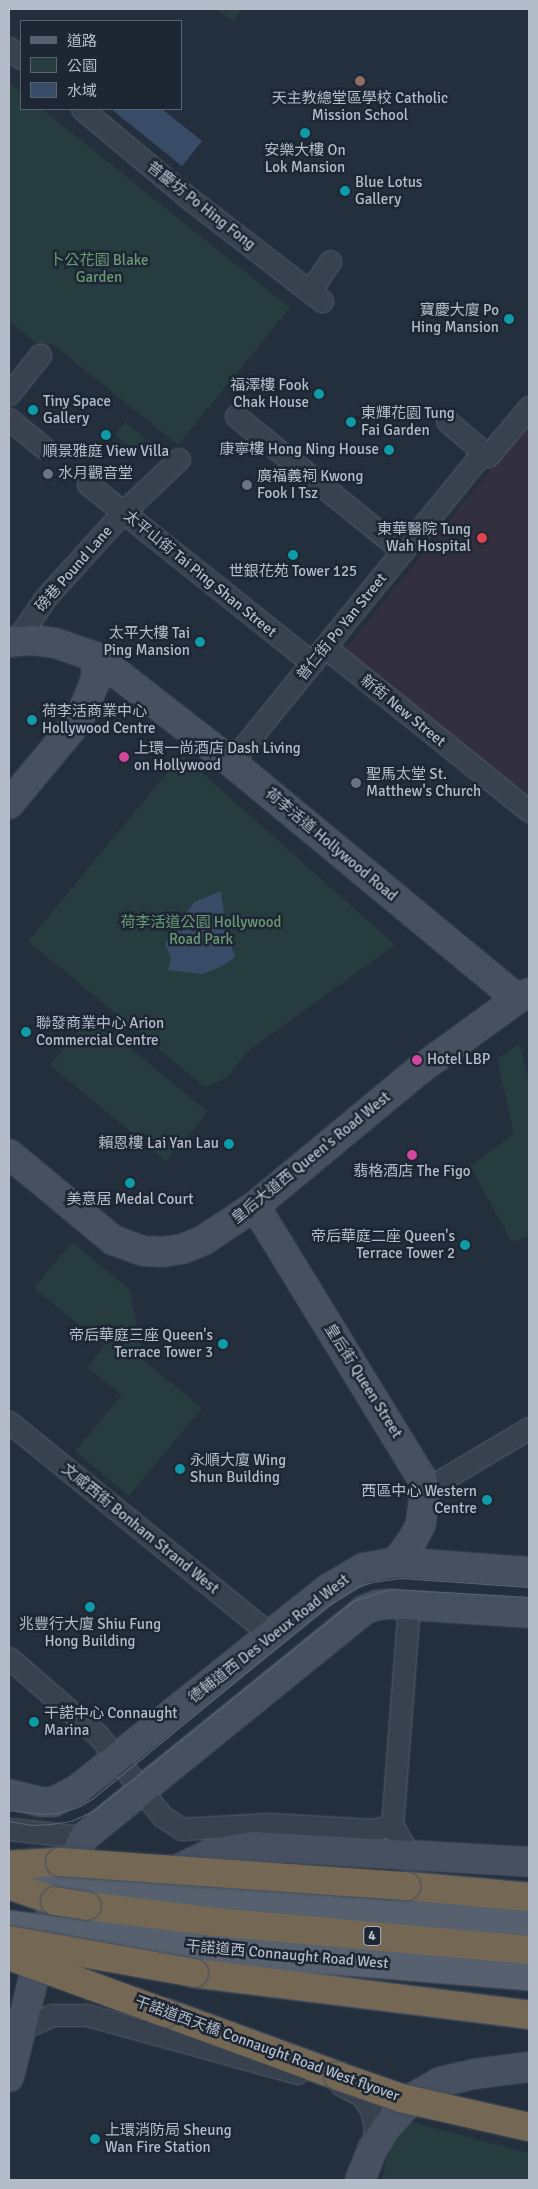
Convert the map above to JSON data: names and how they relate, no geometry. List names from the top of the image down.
{
  "streets": {
    "highway": ["4", "干諾道西天橋 Connaught Road West flyover"],
    "main road": ["干諾道西 Connaught Road West"],
    "street": [
      "普慶坊 Po Hing Fong",
      "磅巷 Pound Lane",
      "太平山街 Tai Ping Shan Street",
      "普仁街 Po Yan Street",
      "新街 New Street",
      "荷李活道 Hollywood Road",
      "皇后大道西 Queen's Road West",
      "皇后街 Queen Street",
      "文咸西街 Bonham Strand West",
      "德輔道西 Des Voeux Road West"
    ]
  },
  "crossings": [
    ["磅巷 Pound Lane", "太平山街 Tai Ping Shan Street"],
    ["磅巷 Pound Lane", "荷李活道 Hollywood Road"],
    ["太平山街 Tai Ping Shan Street", "普仁街 Po Yan Street"],
    ["太平山街 Tai Ping Shan Street", "新街 New Street"],
    ["普仁街 Po Yan Street", "新街 New Street"],
    ["普仁街 Po Yan Street", "荷李活道 Hollywood Road"],
    ["荷李活道 Hollywood Road", "皇后大道西 Queen's Road West"],
    ["皇后大道西 Queen's Road West", "皇后街 Queen Street"],
    ["皇后街 Queen Street", "德輔道西 Des Voeux Road West"],
    ["文咸西街 Bonham Strand West", "德輔道西 Des Voeux Road West"]
  ],
  "parks": ["卜公花園 Blake Garden", "荷李活道公園 Hollywood Road Park"],
  "places": [
    "天主教總堂區學校 Catholic Mission School",
    "安樂大樓 On Lok Mansion",
    "Blue Lotus Gallery",
    "寶慶大廈 Po Hing Mansion",
    "福澤樓 Fook Chak House",
    "Tiny Space Gallery",
    "東輝花園 Tung Fai Garden",
    "順景雅庭 View Villa",
    "康寧樓 Hong Ning House",
    "水月觀音堂",
    "廣福義祠 Kwong Fook I Tsz",
    "東華醫院 Tung Wah Hospital",
    "世銀花苑 Tower 125",
    "太平大樓 Tai Ping Mansion",
    "荷李活商業中心 Hollywood Centre",
    "上環一尚酒店 Dash Living on Hollywood",
    "聖馬太堂 St. Matthew's Church",
    "聯發商業中心 Arion Commercial Centre",
    "Hotel LBP",
    "賴恩樓 Lai Yan Lau",
    "翡格酒店 The Figo",
    "美意居 Medal Court",
    "帝后華庭二座 Queen's Terrace Tower 2",
    "帝后華庭三座 Queen's Terrace Tower 3",
    "永順大廈 Wing Shun Building",
    "西區中心 Western Centre",
    "兆豐行大廈 Shiu Fung Hong Building",
    "干諾中心 Connaught Marina",
    "上環消防局 Sheung Wan Fire Station"
  ],
  "legend": ["道路", "公園", "水域"]
}
